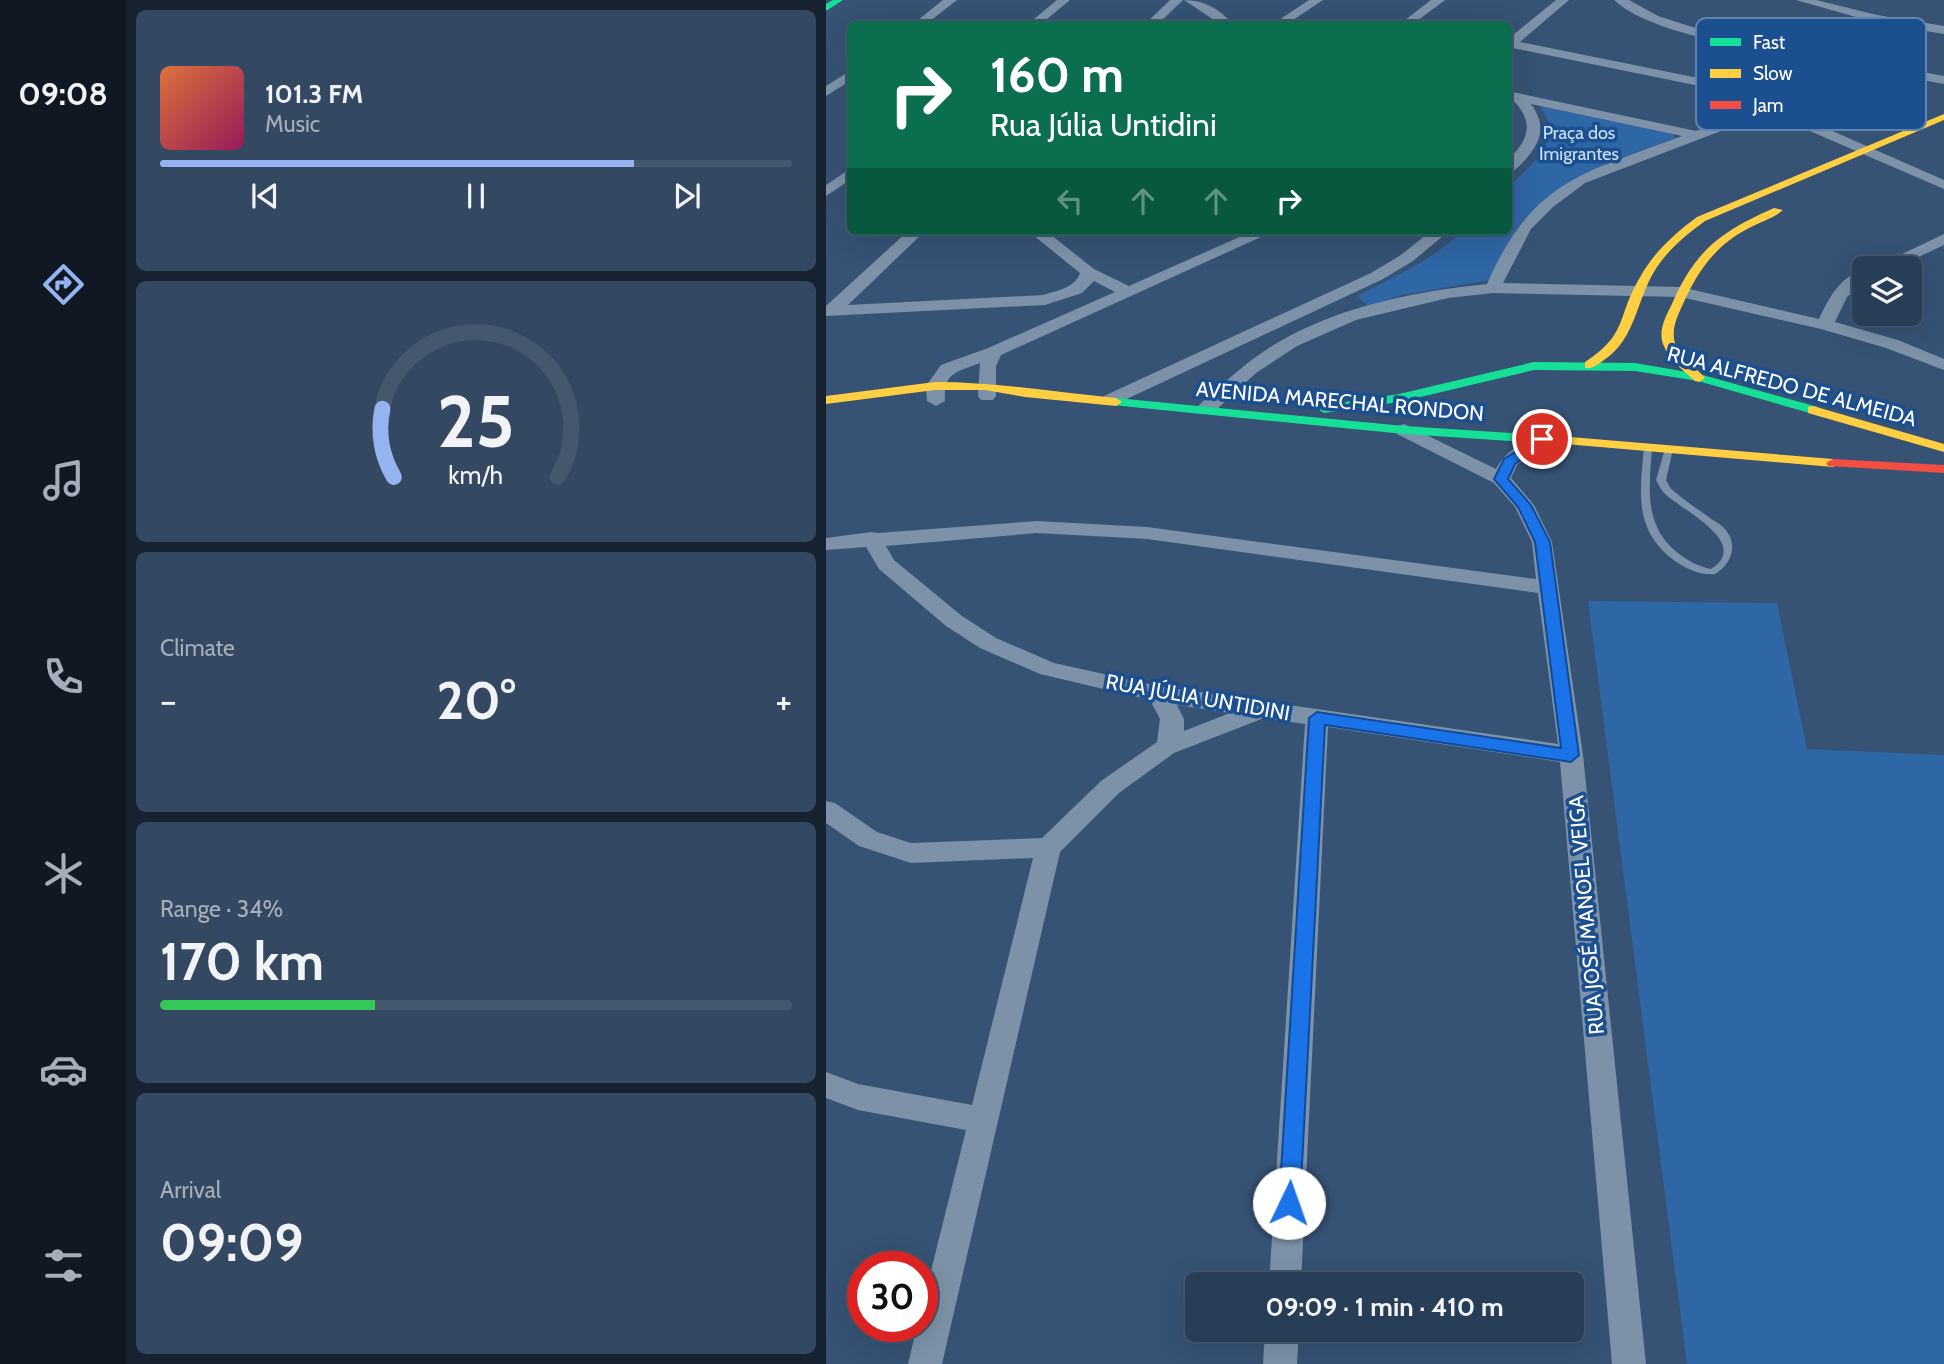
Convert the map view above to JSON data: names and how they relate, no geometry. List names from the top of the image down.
{
  "streets": {
    "street": [
      "RUA ALFREDO DE ALMEIDA",
      "AVENIDA MARECHAL RONDON",
      "RUA JÚLIA UNTIDINI",
      "RUA JOSÉ MANOEL VEIGA"
    ]
  },
  "crossings": [
    ["RUA ALFREDO DE ALMEIDA", "AVENIDA MARECHAL RONDON"],
    ["AVENIDA MARECHAL RONDON", "RUA JOSÉ MANOEL VEIGA"],
    ["RUA JÚLIA UNTIDINI", "RUA JOSÉ MANOEL VEIGA"]
  ],
  "parks": ["Praça dos Imigrantes"],
  "legend": ["Fast", "Slow", "Jam"],
  "page": {
    "tabs": "09:08",
    "turn": ["160 m", "Rua Júlia Untidini"],
    "song": ["101.3 FM", "Music"],
    "tile": [
      "Climate",
      ["Range · 34%", "170 km"],
      ["Arrival", "09:09"]
    ],
    "heat": ["−", "20°", "+"],
    "limit": "30",
    "trip": "09:09 · 1 min · 410 m",
    "gauge": ["25", "km/h"]
  }
}
